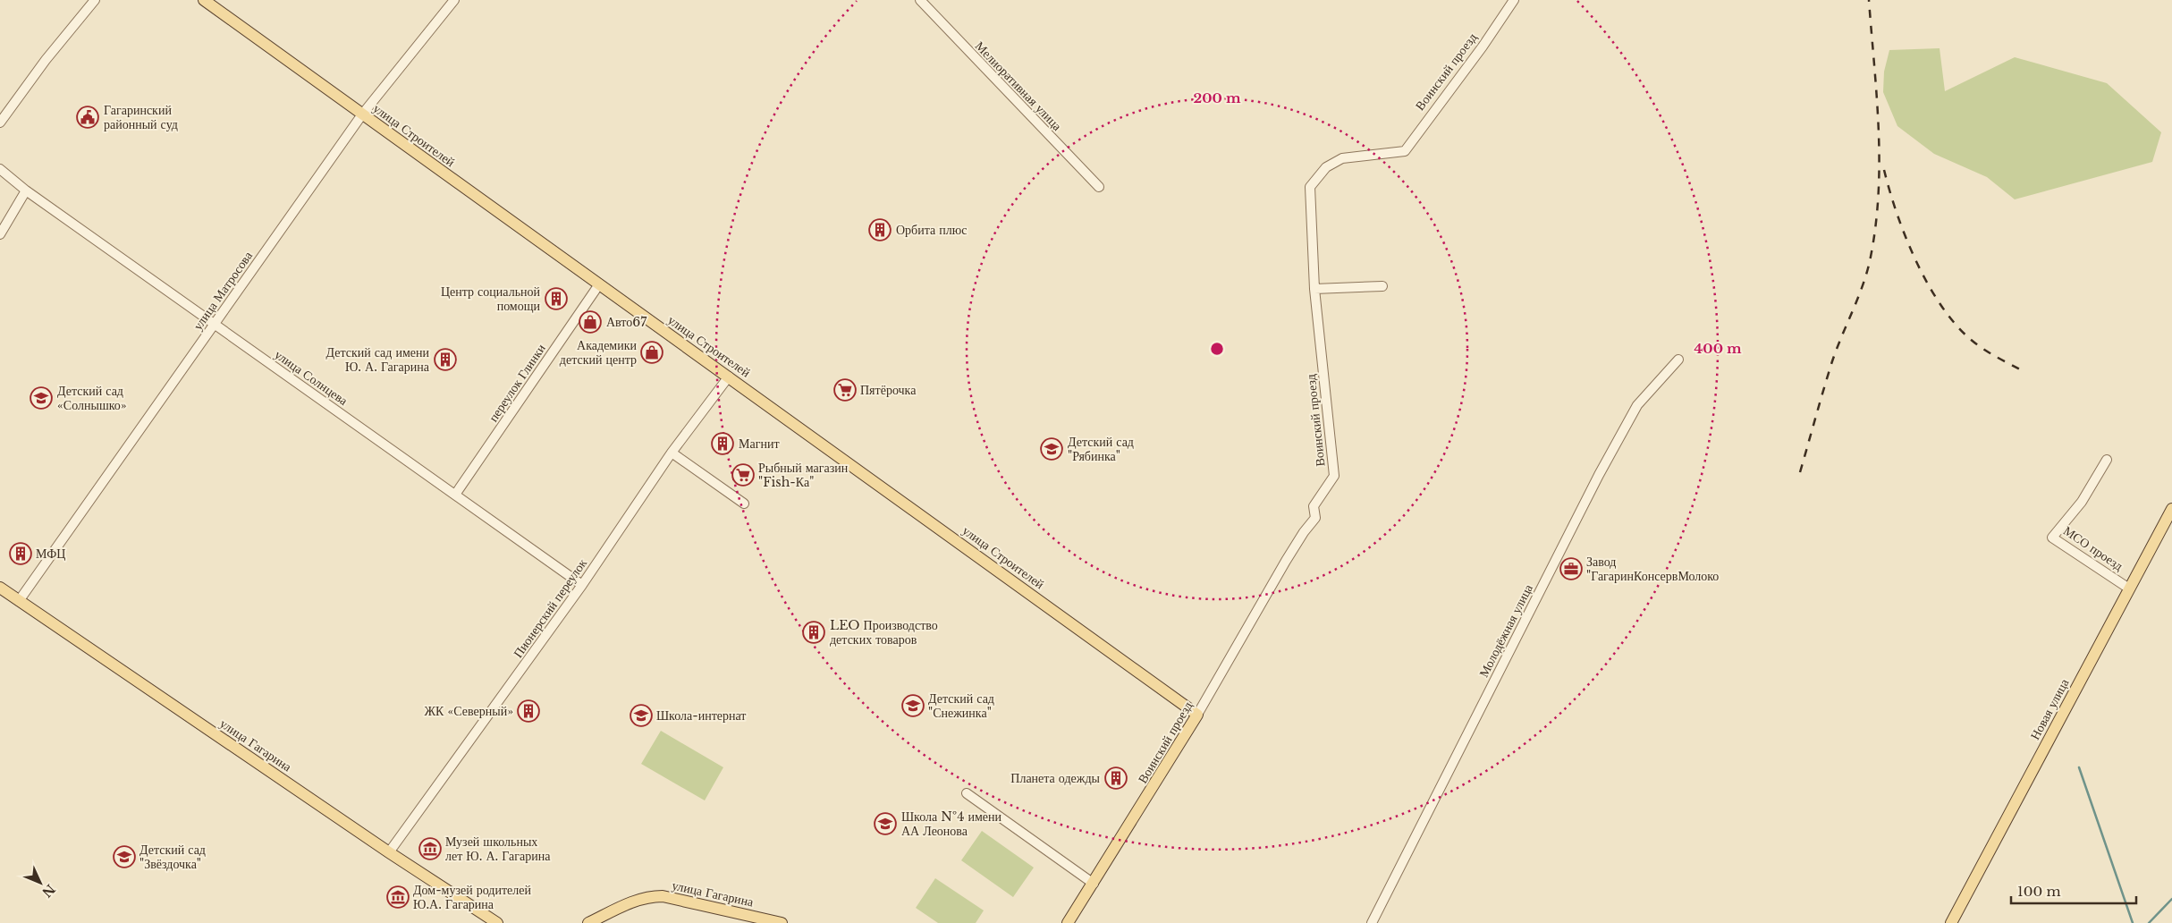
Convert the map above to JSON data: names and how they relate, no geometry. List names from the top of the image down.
{
  "streets": {
    "main road": [
      "Воинский проезд",
      "улица Строителей",
      "Новая улица",
      "улица Гагарина"
    ],
    "street": [
      "Мелиоративная улица",
      "улица Матросова",
      "улица Солнцева",
      "переулок Глинки",
      "МСО проезд",
      "Пионерский переулок",
      "Молодёжная улица"
    ]
  },
  "crossings": [
    ["Воинский проезд", "улица Строителей"],
    ["улица Строителей", "улица Матросова"],
    ["улица Строителей", "переулок Глинки"],
    ["улица Строителей", "Пионерский переулок"],
    ["улица Матросова", "улица Солнцева"],
    ["улица Матросова", "улица Гагарина"],
    ["улица Солнцева", "переулок Глинки"],
    ["улица Солнцева", "Пионерский переулок"],
    ["МСО проезд", "Новая улица"],
    ["Пионерский переулок", "улица Гагарина"]
  ],
  "places": {
    "public building": ["Гагаринский районный суд"],
    "building": [
      "Орбита плюс",
      "Центр социальной помощи",
      "Детский сад имени Ю. А. Гагарина",
      "Магнит",
      "МФЦ",
      "LEO Производство детских товаров",
      "ЖК «Северный»",
      "Планета одежды"
    ],
    "shop": ["Авто67", "Академики детский центр"],
    "supermarket": ["Пятёрочка", "Рыбный магазин \"Fish-Ка\""],
    "school or university": [
      "Детский сад «Солнышко»",
      "Детский сад \"Рябинка\"",
      "Детский сад \"Снежинка\"",
      "Школа-интернат",
      "Школа №4 имени АА Леонова",
      "Детский сад \"Звёздочка\""
    ],
    "office": ["Завод \"ГагаринКонсервМолоко"],
    "museum": ["Музей школьных лет Ю. А. Гагарина", "Дом-музей родителей Ю.А. Гагарина"]
  },
  "scale_bar": "100 m",
  "north": "bottom right",
  "rings": ["200 m", "400 m"]
}
